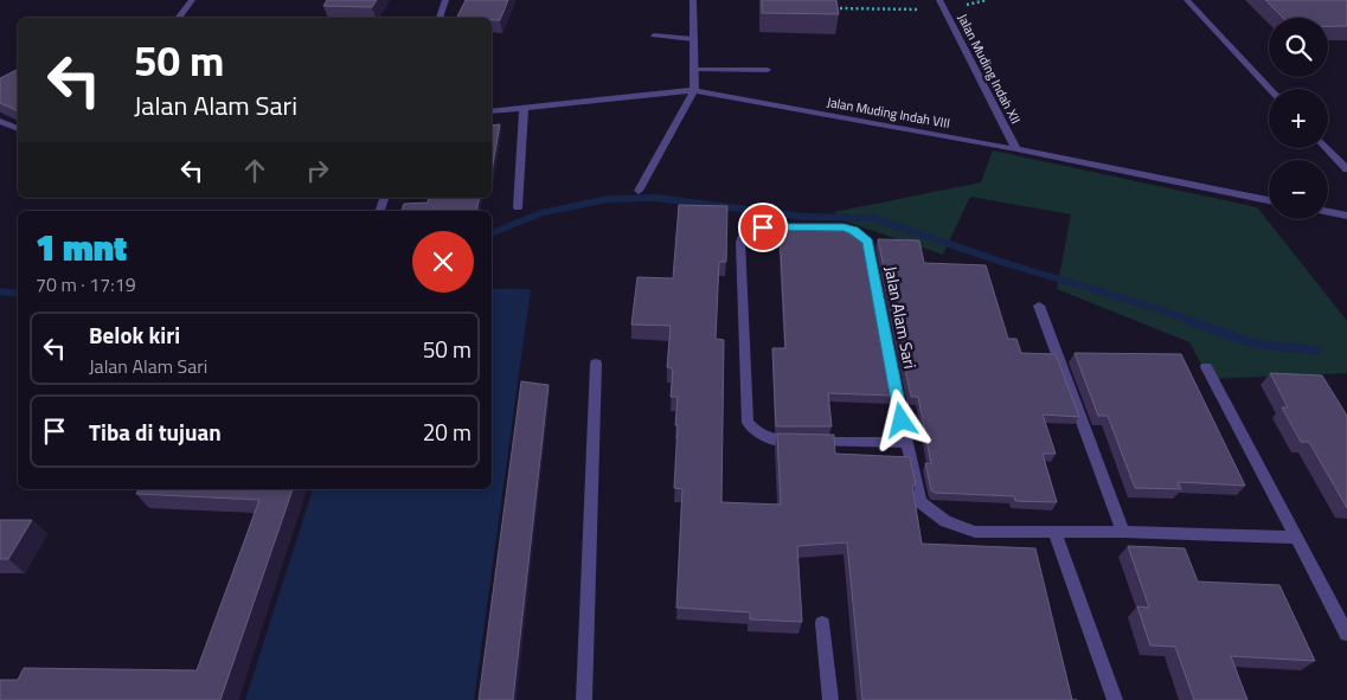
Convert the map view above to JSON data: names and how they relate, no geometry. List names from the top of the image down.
{
  "streets": {
    "street": ["Jalan Muding Indah XII", "Jalan Muding Indah VIII", "Jalan Alam Sari"]
  },
  "crossings": [
    ["Jalan Muding Indah XII", "Jalan Muding Indah VIII"]
  ],
  "page": {
    "map_buttons": ["+", "−"],
    "turn": ["50 m", "Jalan Alam Sari"],
    "heading": ["1 mnt", "70 m · 17:19"],
    "list": [
      {
        "name": "Belok kiri",
        "note": "Jalan Alam Sari",
        "value": "50 m"
      },
      {
        "name": "Tiba di tujuan",
        "value": "20 m"
      }
    ]
  }
}
